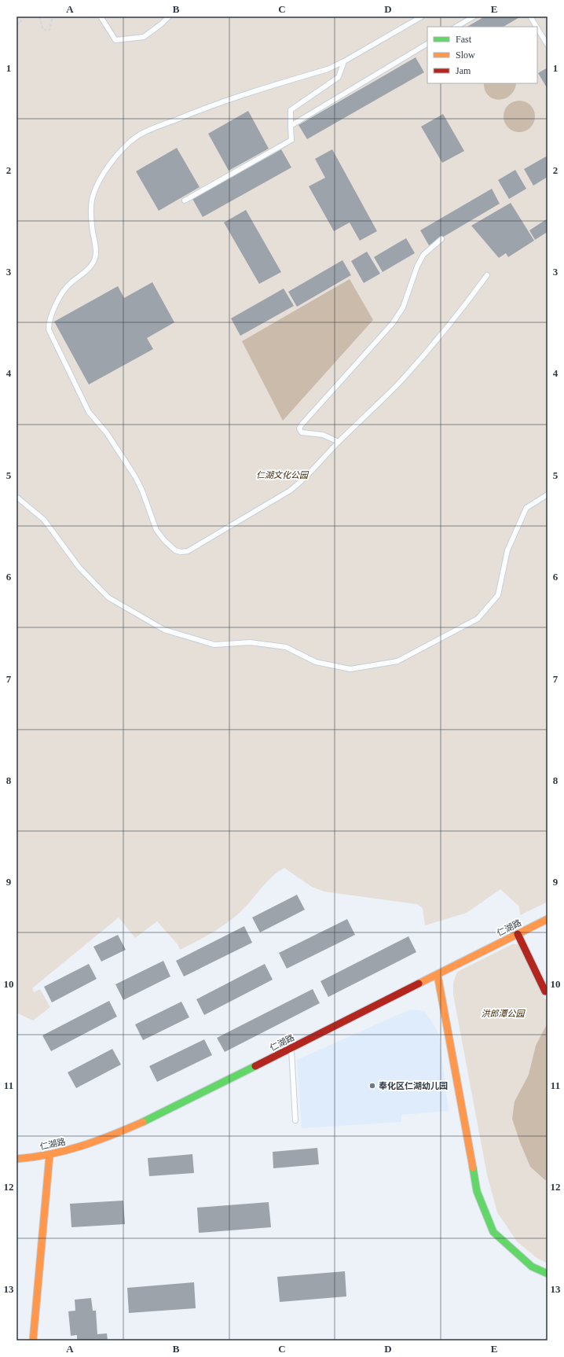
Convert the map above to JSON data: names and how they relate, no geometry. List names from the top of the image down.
{
  "streets": {
    "street": ["仁湖路"]
  },
  "parks": ["仁湖文化公园", "洪郎潭公园"],
  "places": ["奉化区仁湖幼儿园"],
  "legend": ["Fast", "Slow", "Jam"],
  "grid": {
    "columns": [
      "A",
      "B",
      "C",
      "D",
      "E"
    ],
    "rows": [
      "1",
      "2",
      "3",
      "4",
      "5",
      "6",
      "7",
      "8",
      "9",
      "10",
      "11",
      "12",
      "13"
    ]
  }
}
